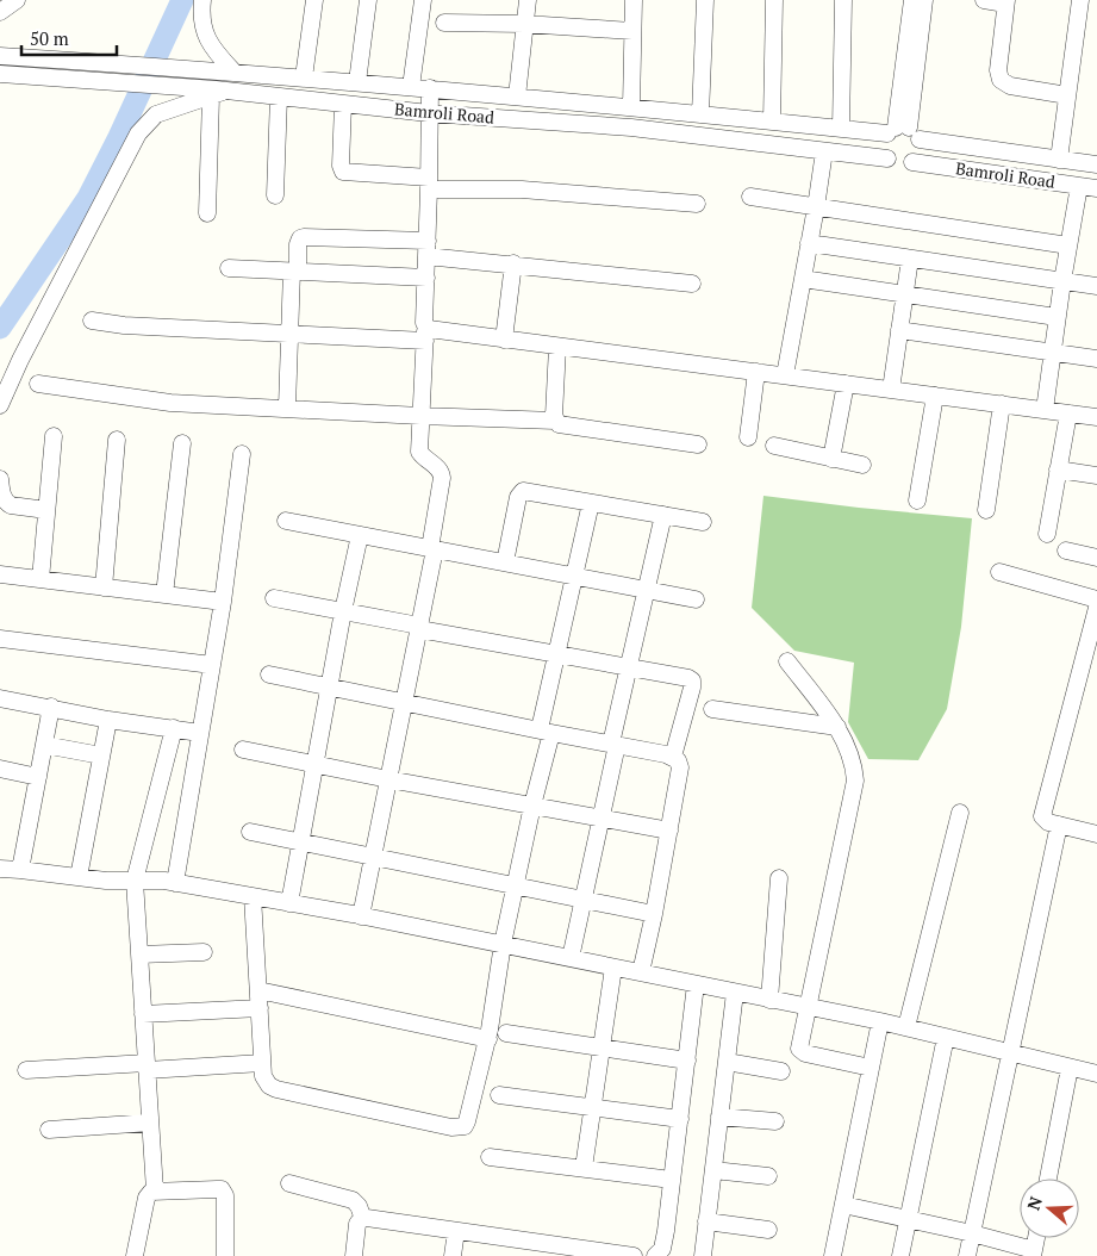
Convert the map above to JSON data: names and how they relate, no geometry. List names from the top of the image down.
{
  "streets": {
    "street": ["Bamroli Road"]
  },
  "scale_bar": "50 m",
  "north": "left"
}
